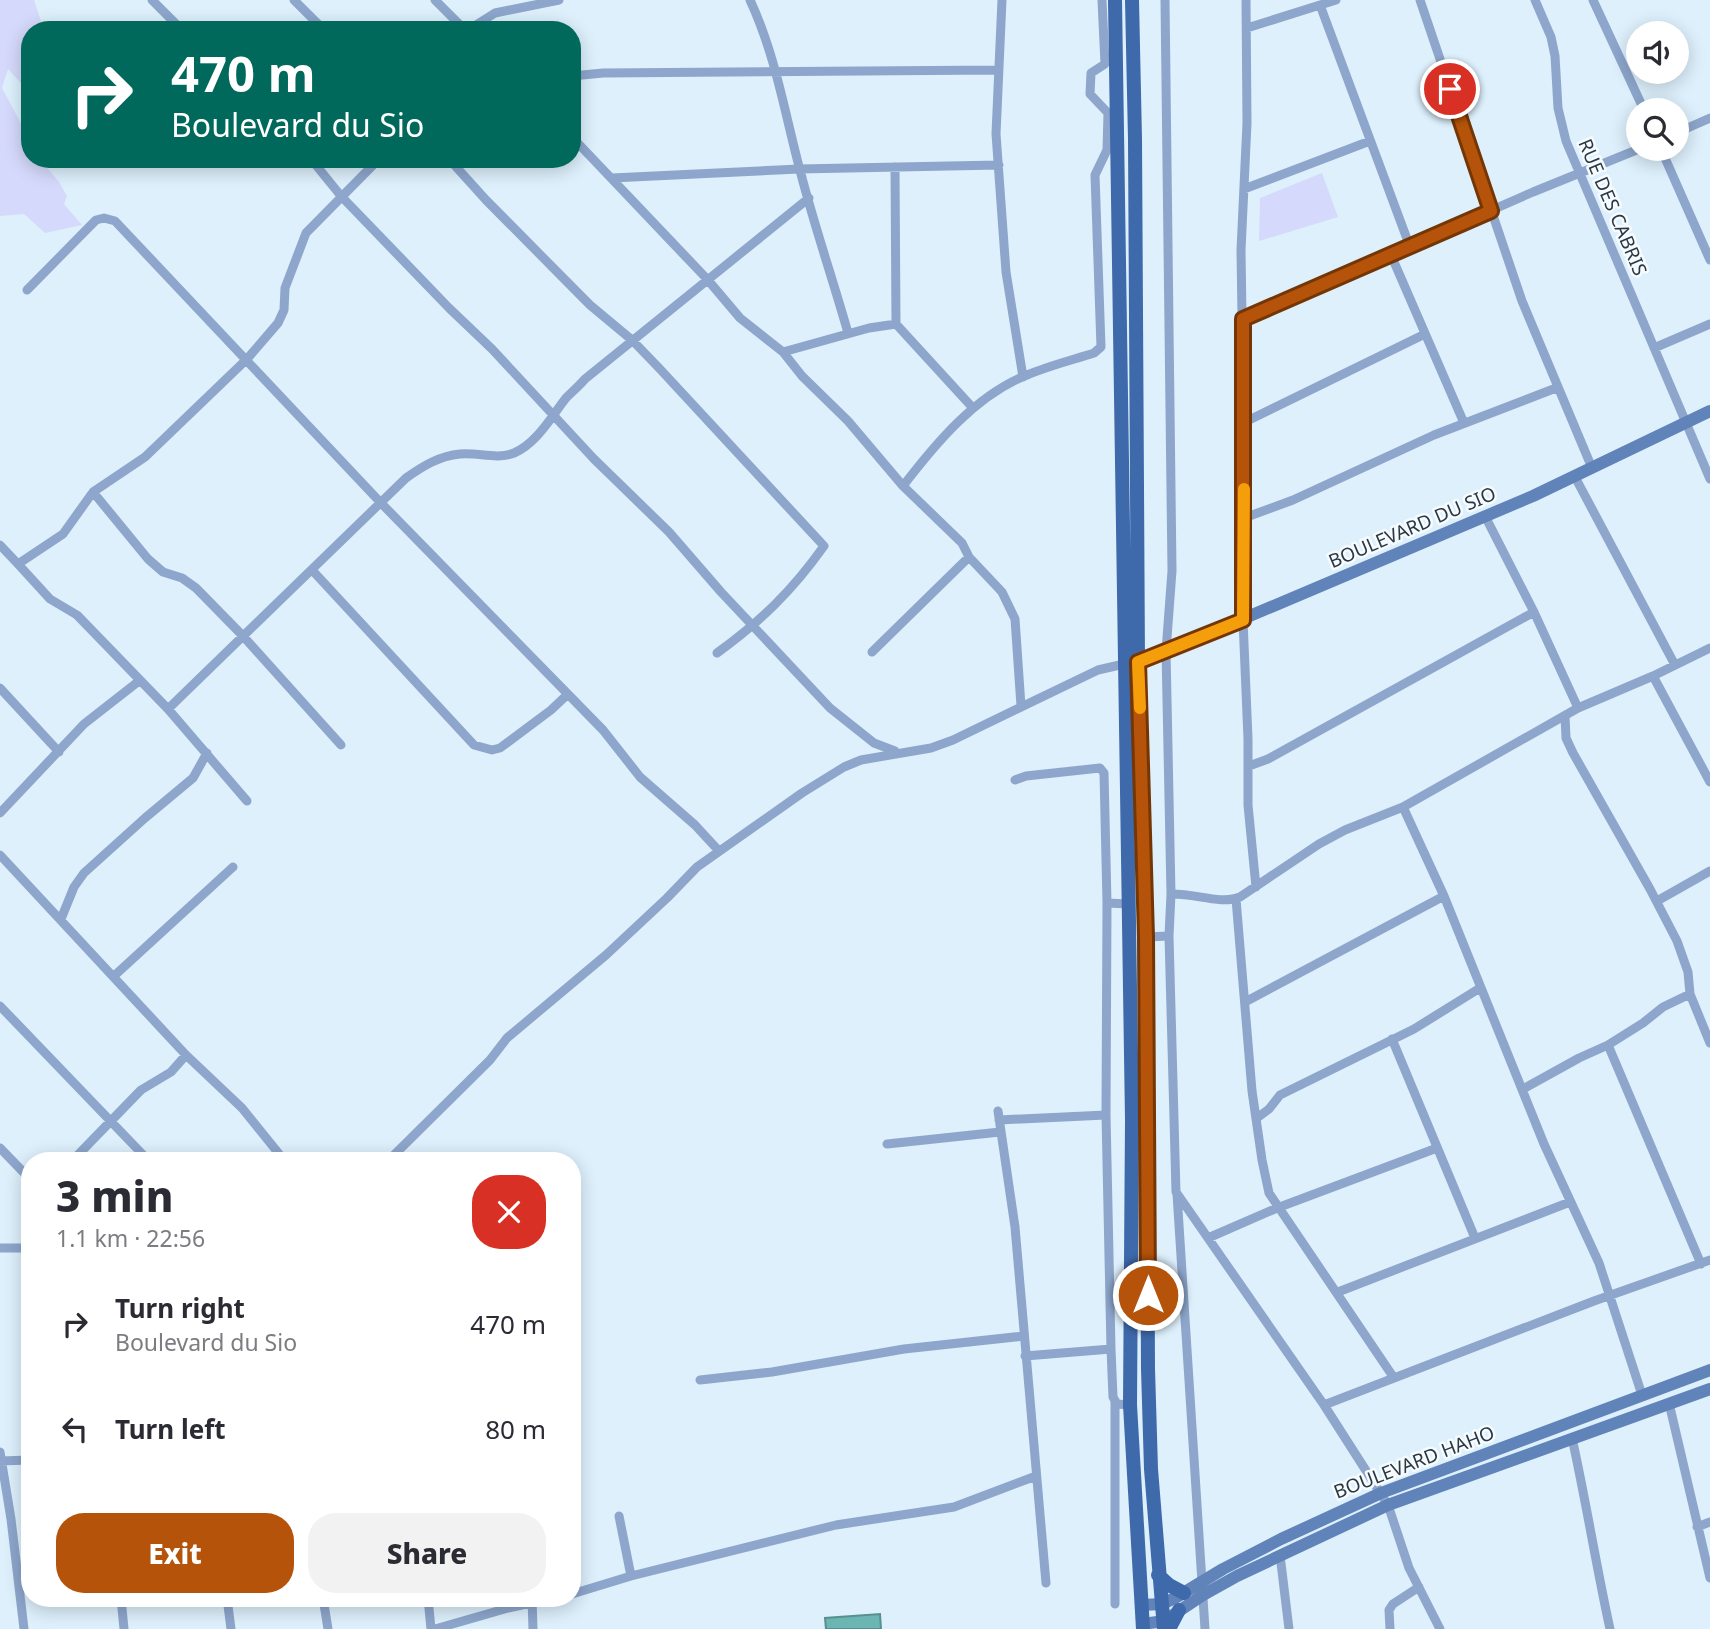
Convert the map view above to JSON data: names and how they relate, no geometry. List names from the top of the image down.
{
  "streets": {
    "main road": ["BOULEVARD DU SIO", "BOULEVARD HAHO"],
    "street": ["RUE DES CABRIS"]
  },
  "crossings": [
    ["RUE DES CABRIS", "BOULEVARD DU SIO"]
  ],
  "page": {
    "turn": ["470 m", "Boulevard du Sio"],
    "heading": ["3 min", "1.1 km · 22:56"],
    "list": [
      {
        "name": "Turn right",
        "note": "Boulevard du Sio",
        "value": "470 m"
      },
      {
        "name": "Turn left",
        "value": "80 m"
      }
    ],
    "buttons": ["Exit", "Share"]
  }
}
